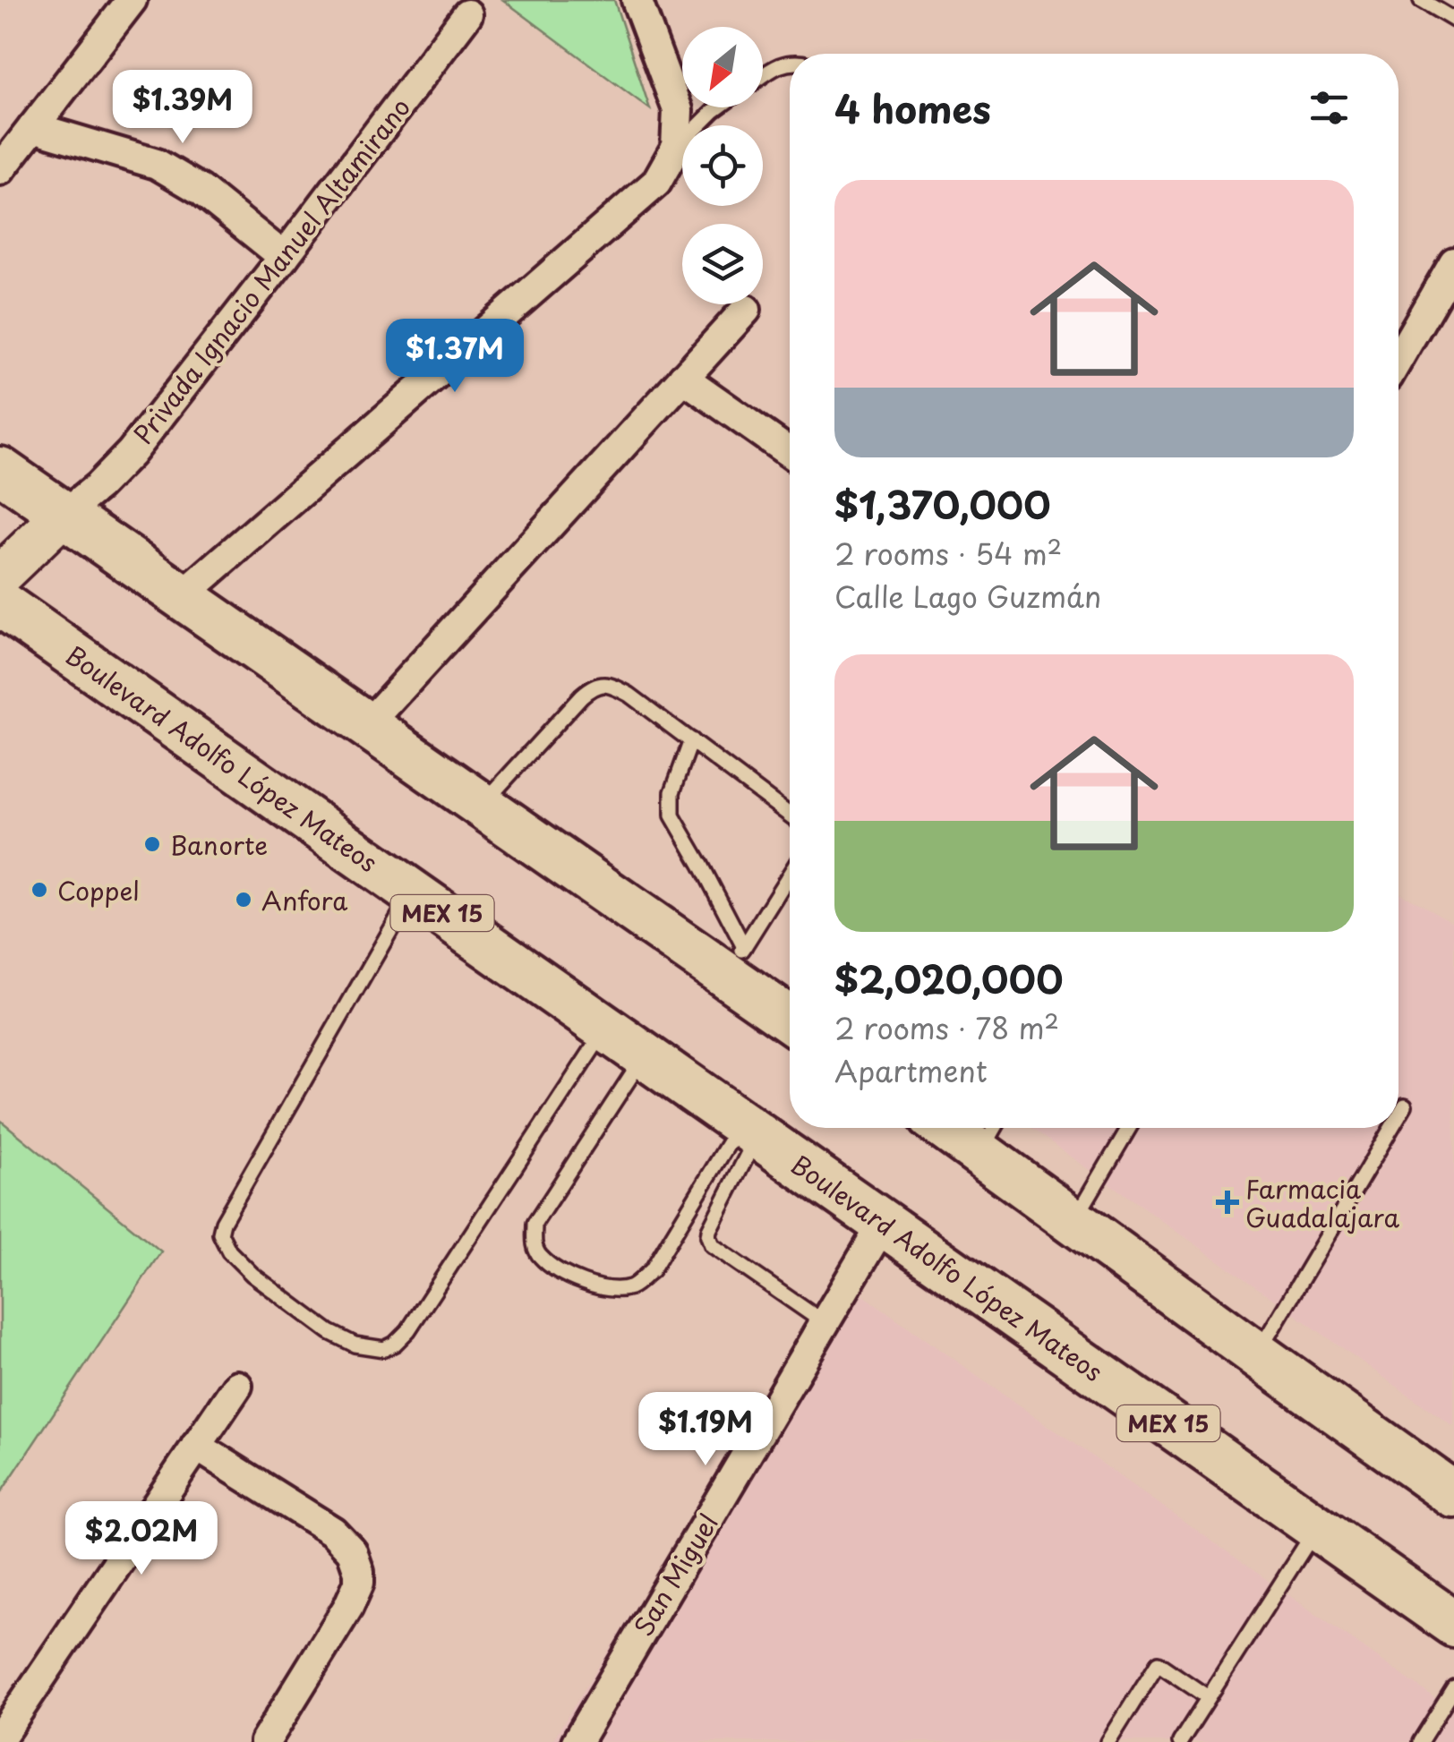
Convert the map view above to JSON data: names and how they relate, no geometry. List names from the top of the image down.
{
  "streets": {
    "main road": ["Boulevard Adolfo López Mateos", "MEX 15"],
    "street": ["Privada Ignacio Manuel Altamirano", "San Miguel"]
  },
  "crossings": [
    ["Boulevard Adolfo López Mateos", "San Miguel"]
  ],
  "places": {
    "other": ["Banorte", "Coppel", "Anfora"],
    "health": ["Farmacia Guadalajara"]
  },
  "north": "bottom left",
  "page": {
    "heading": "4 homes",
    "price": [
      "$1.39M",
      "$1.37M",
      "$1.19M",
      "$2.02M"
    ],
    "list": [
      {
        "name": "$1,370,000",
        "note": "2 rooms · 54 m² · Calle Lago Guzmán"
      },
      {
        "name": "$2,020,000",
        "note": "2 rooms · 78 m² · Apartment"
      }
    ]
  }
}
